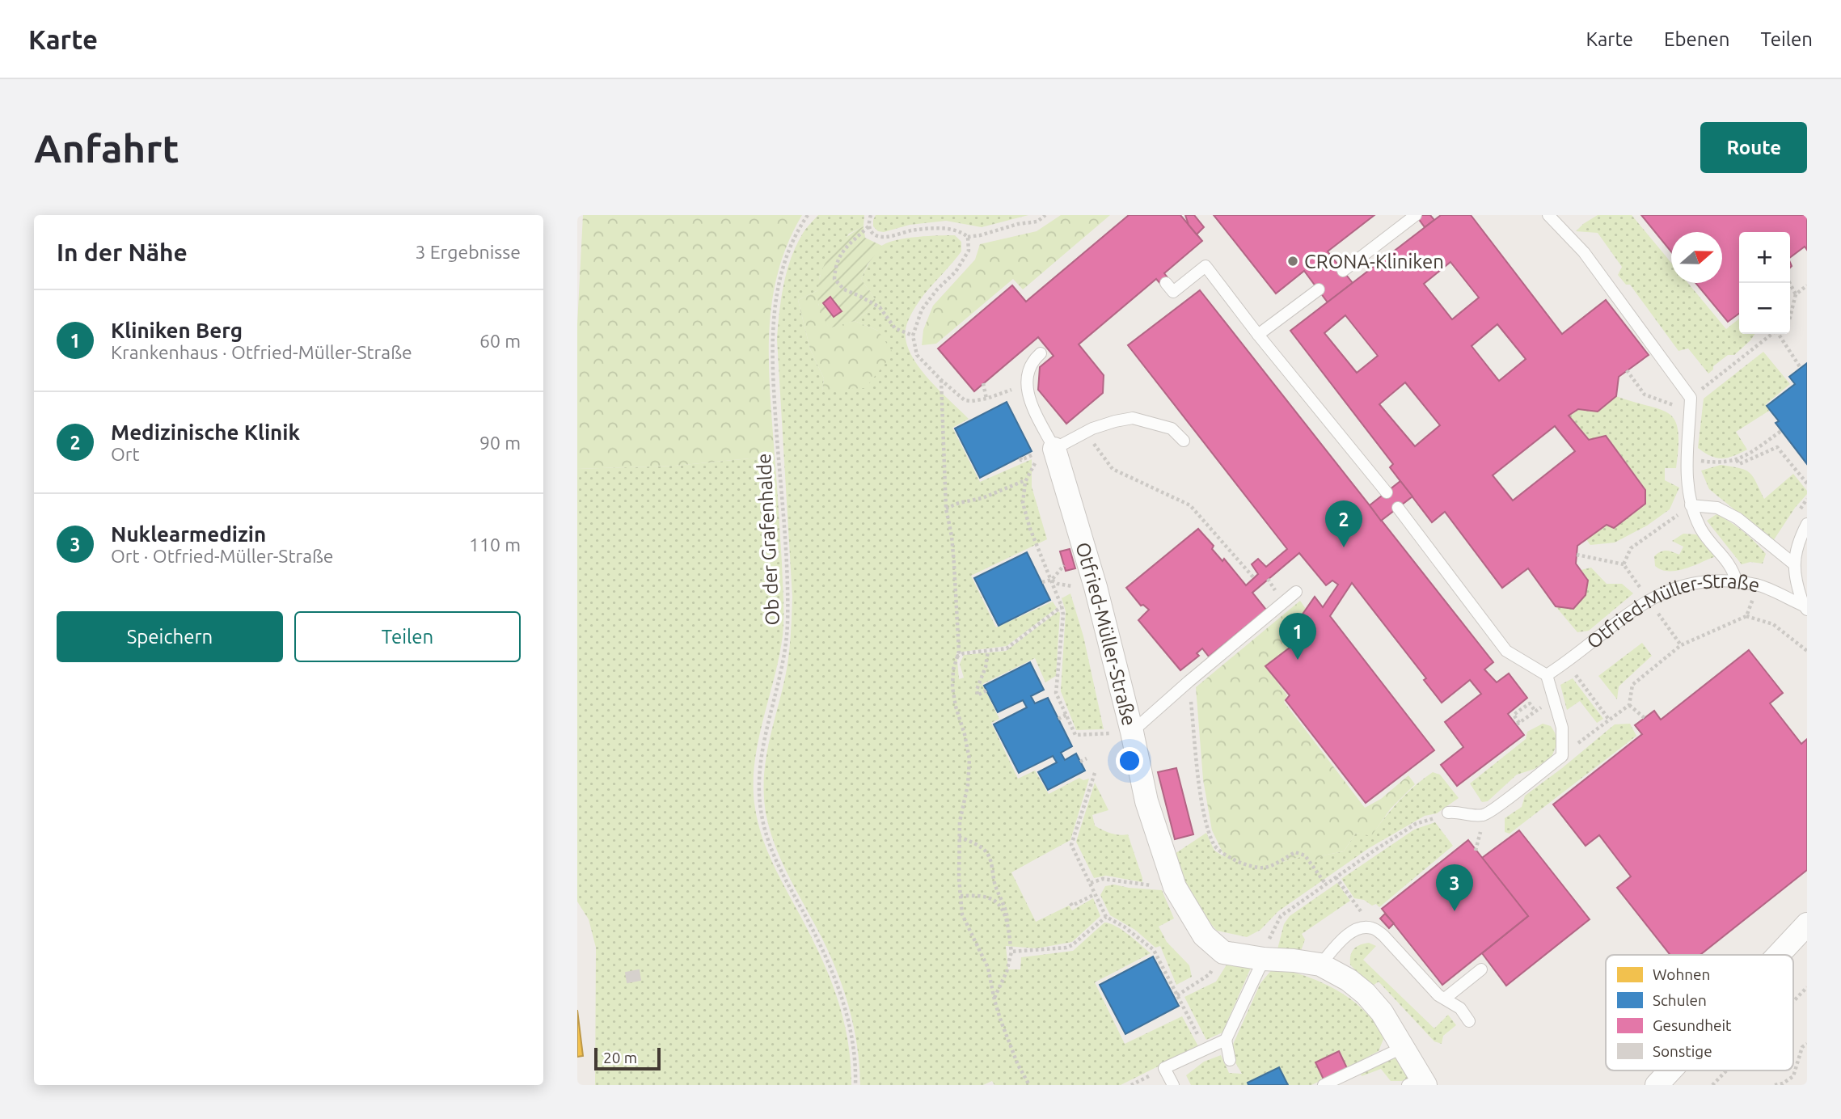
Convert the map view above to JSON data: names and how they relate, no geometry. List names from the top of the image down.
{
  "streets": {
    "street": ["Otfried-Müller-Straße"],
    "path": ["Ob der Grafenhalde"]
  },
  "places": ["CRONA-Kliniken"],
  "legend": [
    "Wohnen",
    "Schulen",
    "Gesundheit",
    "Sonstige"
  ],
  "scale_bar": "20 m",
  "north": "right",
  "page": {
    "header": "Karte",
    "nav": ["Karte", "Ebenen", "Teilen"],
    "buttons": [
      "Route",
      ["Speichern", "Teilen"]
    ],
    "title": "Anfahrt",
    "heading": ["In der Nähe", "3 Ergebnisse"],
    "map_buttons": ["+", "−"],
    "list": [
      {
        "mark": "1",
        "name": "Kliniken Berg",
        "note": "Krankenhaus · Otfried-Müller-Straße",
        "value": "60 m"
      },
      {
        "mark": "2",
        "name": "Medizinische Klinik",
        "note": "Ort",
        "value": "90 m"
      },
      {
        "mark": "3",
        "name": "Nuklearmedizin",
        "note": "Ort · Otfried-Müller-Straße",
        "value": "110 m"
      }
    ],
    "pins": ["2", "1", "3"],
    "scale": "20 m"
  }
}
